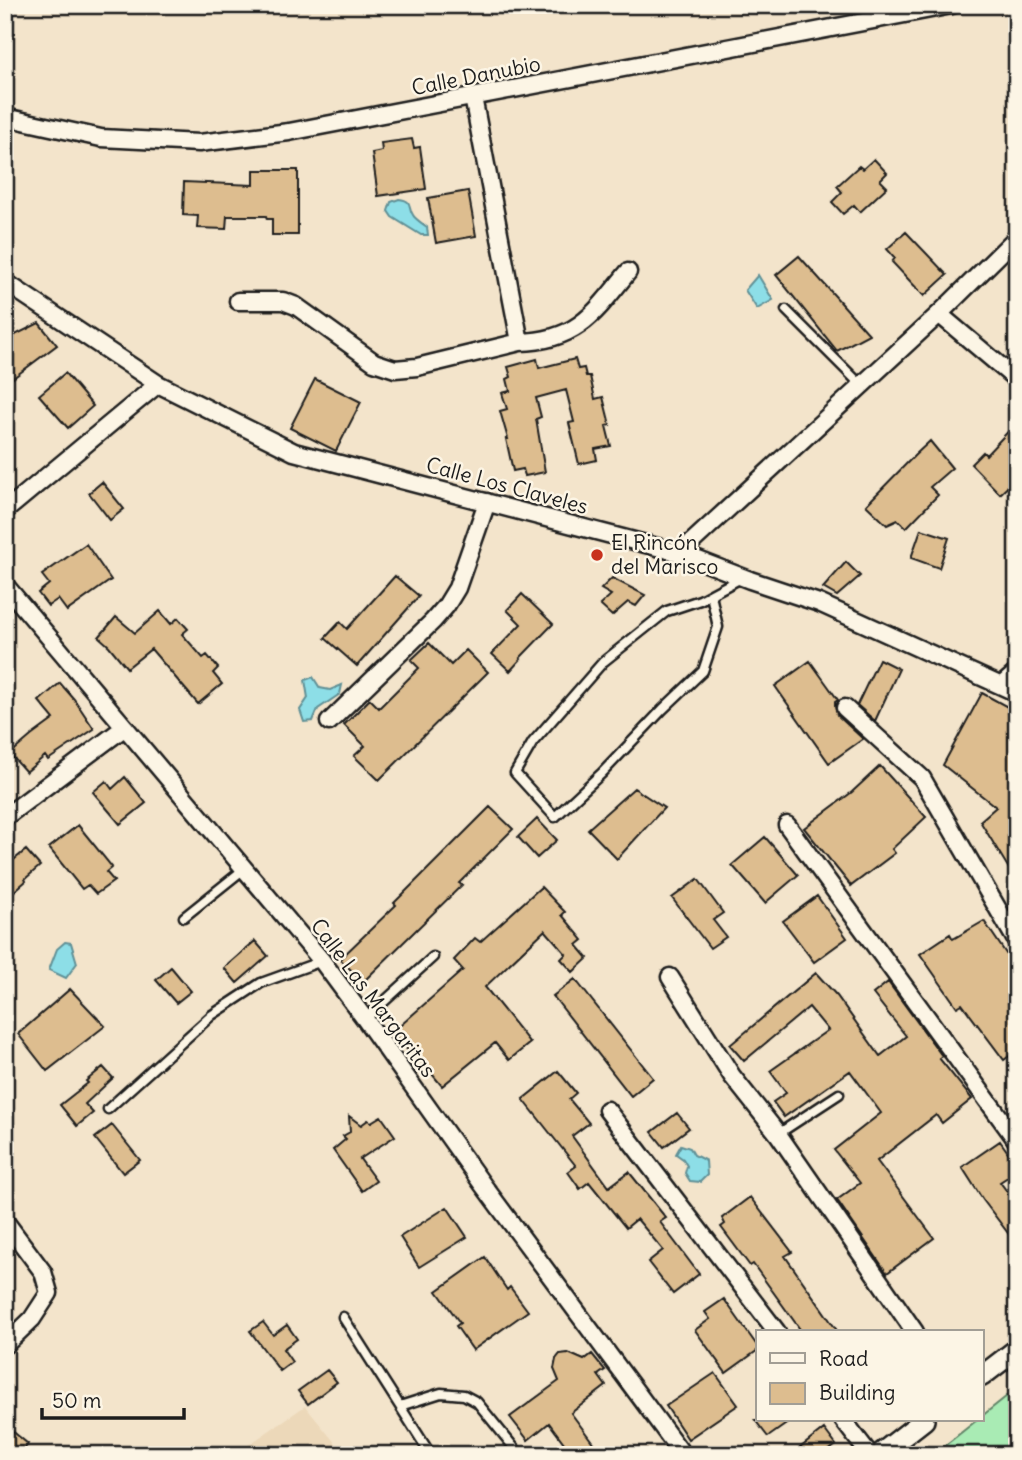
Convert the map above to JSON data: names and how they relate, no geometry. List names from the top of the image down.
{
  "streets": {
    "street": ["Calle Danubio", "Calle Los Claveles", "Calle Las Margaritas"]
  },
  "places": ["El Rincón del Marisco"],
  "legend": ["Road", "Building"],
  "scale_bar": "50 m"
}
